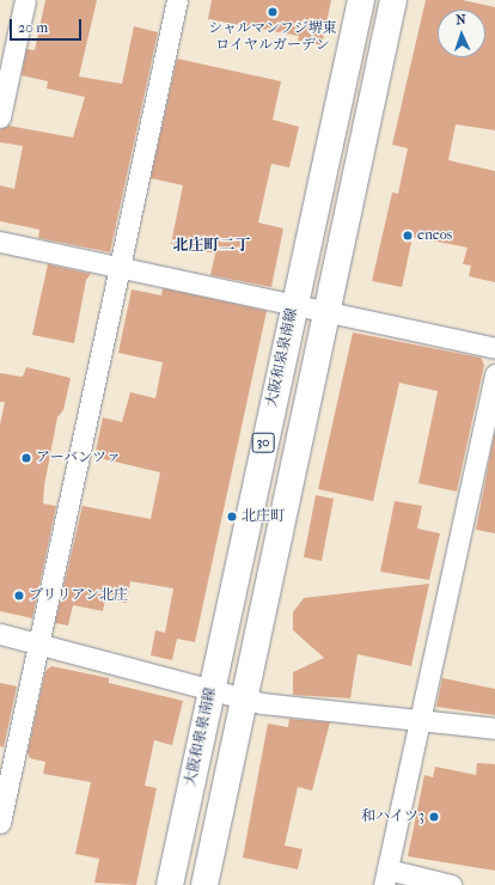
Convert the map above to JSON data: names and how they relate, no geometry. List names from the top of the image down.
{
  "streets": {
    "main road": ["大阪和泉泉南線", "30"]
  },
  "districts": ["北庄町二丁"],
  "places": [
    "シャルマンフジ堺東 ロイヤルガーデン",
    "eneos",
    "アーバンツァ",
    "北庄町",
    "ブリリアン北庄",
    "和ハイツ3"
  ],
  "scale_bar": "20 m",
  "north": "top"
}
